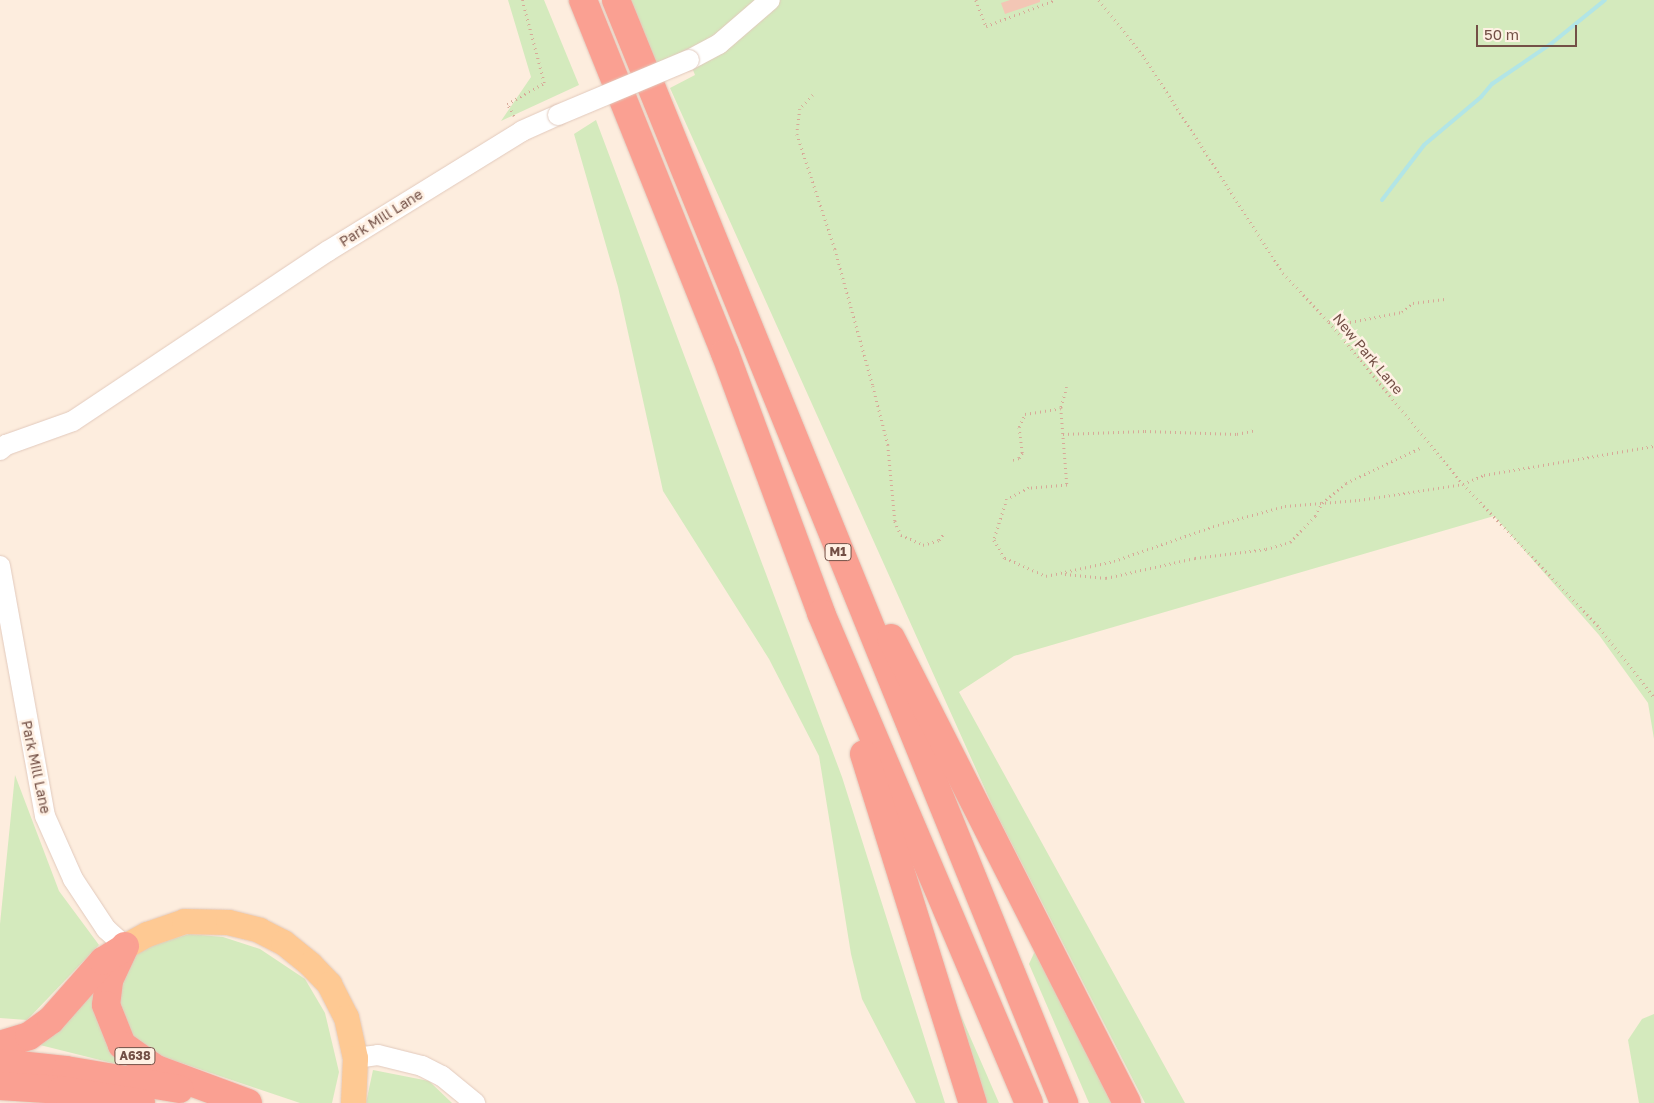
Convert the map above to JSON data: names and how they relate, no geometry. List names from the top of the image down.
{
  "streets": {
    "highway": ["M1", "A638"],
    "street": ["Park Mill Lane"],
    "path": ["New Park Lane"]
  },
  "crossings": [
    ["Park Mill Lane", "A638"]
  ],
  "scale_bar": "50 m"
}
